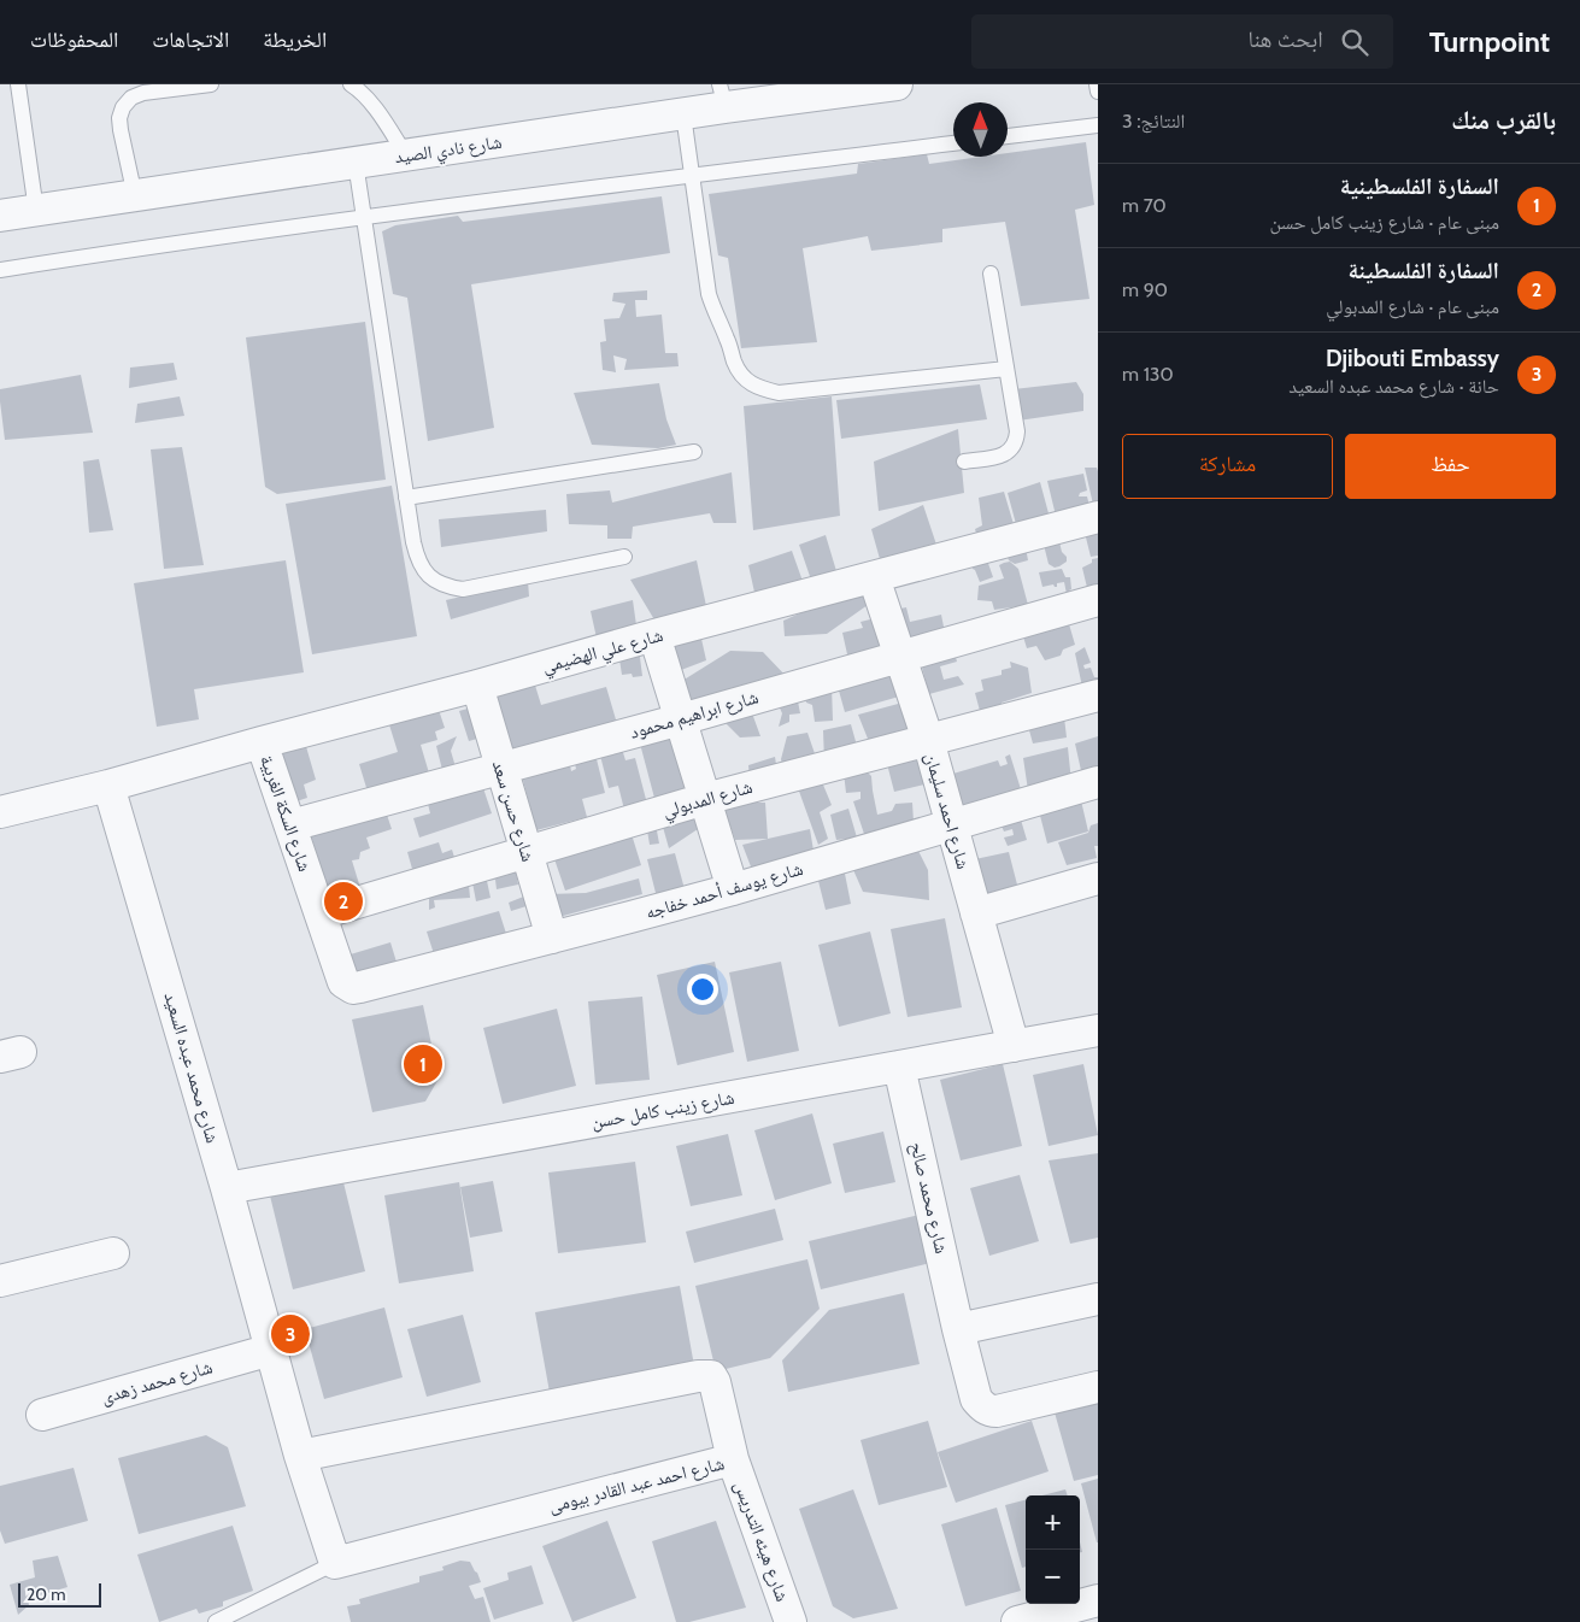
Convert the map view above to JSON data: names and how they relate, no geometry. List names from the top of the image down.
{
  "streets": {
    "street": [
      "شارع نادي الصيد",
      "شارع علي الهضيمي",
      "شارع ابراهيم محمود",
      "شارع المدبولي",
      "شارع حسن سعد",
      "شارع احمد سليمان",
      "شارع السكة الغربية",
      "شارع يوسف أحمد خفاجه",
      "شارع محمد عبده السعيد",
      "شارع زينب كامل حسن",
      "شارع محمد صالح",
      "شارع محمد زهدى",
      "شارع احمد عبد القادر بيومى",
      "شارع هيئه التدريس"
    ]
  },
  "crossings": [
    ["شارع علي الهضيمي", "شارع حسن سعد"],
    ["شارع علي الهضيمي", "شارع احمد سليمان"],
    ["شارع علي الهضيمي", "شارع السكة الغربية"],
    ["شارع علي الهضيمي", "شارع محمد عبده السعيد"],
    ["شارع ابراهيم محمود", "شارع حسن سعد"],
    ["شارع ابراهيم محمود", "شارع احمد سليمان"],
    ["شارع ابراهيم محمود", "شارع السكة الغربية"],
    ["شارع المدبولي", "شارع حسن سعد"],
    ["شارع المدبولي", "شارع احمد سليمان"],
    ["شارع المدبولي", "شارع السكة الغربية"],
    ["شارع حسن سعد", "شارع يوسف أحمد خفاجه"],
    ["شارع احمد سليمان", "شارع يوسف أحمد خفاجه"],
    ["شارع احمد سليمان", "شارع زينب كامل حسن"],
    ["شارع السكة الغربية", "شارع يوسف أحمد خفاجه"],
    ["شارع محمد عبده السعيد", "شارع زينب كامل حسن"],
    ["شارع محمد عبده السعيد", "شارع محمد زهدى"],
    ["شارع زينب كامل حسن", "شارع محمد صالح"],
    ["شارع احمد عبد القادر بيومى", "شارع هيئه التدريس"]
  ],
  "scale_bar": "20 m",
  "north": "top",
  "page": {
    "header": "Turnpoint",
    "search": "ابحث هنا",
    "nav": ["الخريطة", "الاتجاهات", "المحفوظات"],
    "heading": ["بالقرب منك", "النتائج: 3"],
    "list": [
      {
        "mark": "1",
        "name": "السفارة الفلسطينية",
        "note": "مبنى عام · شارع زينب كامل حسن",
        "value": "70 m"
      },
      {
        "mark": "2",
        "name": "السفارة الفلسطينة",
        "note": "مبنى عام · شارع المدبولي",
        "value": "90 m"
      },
      {
        "mark": "3",
        "name": "Djibouti Embassy",
        "note": "حانة · شارع محمد عبده السعيد",
        "value": "130 m"
      }
    ],
    "buttons": ["حفظ", "مشاركة"],
    "pins": ["2", "1", "3"],
    "map_buttons": ["+", "−"],
    "scale": "20 m"
  }
}
